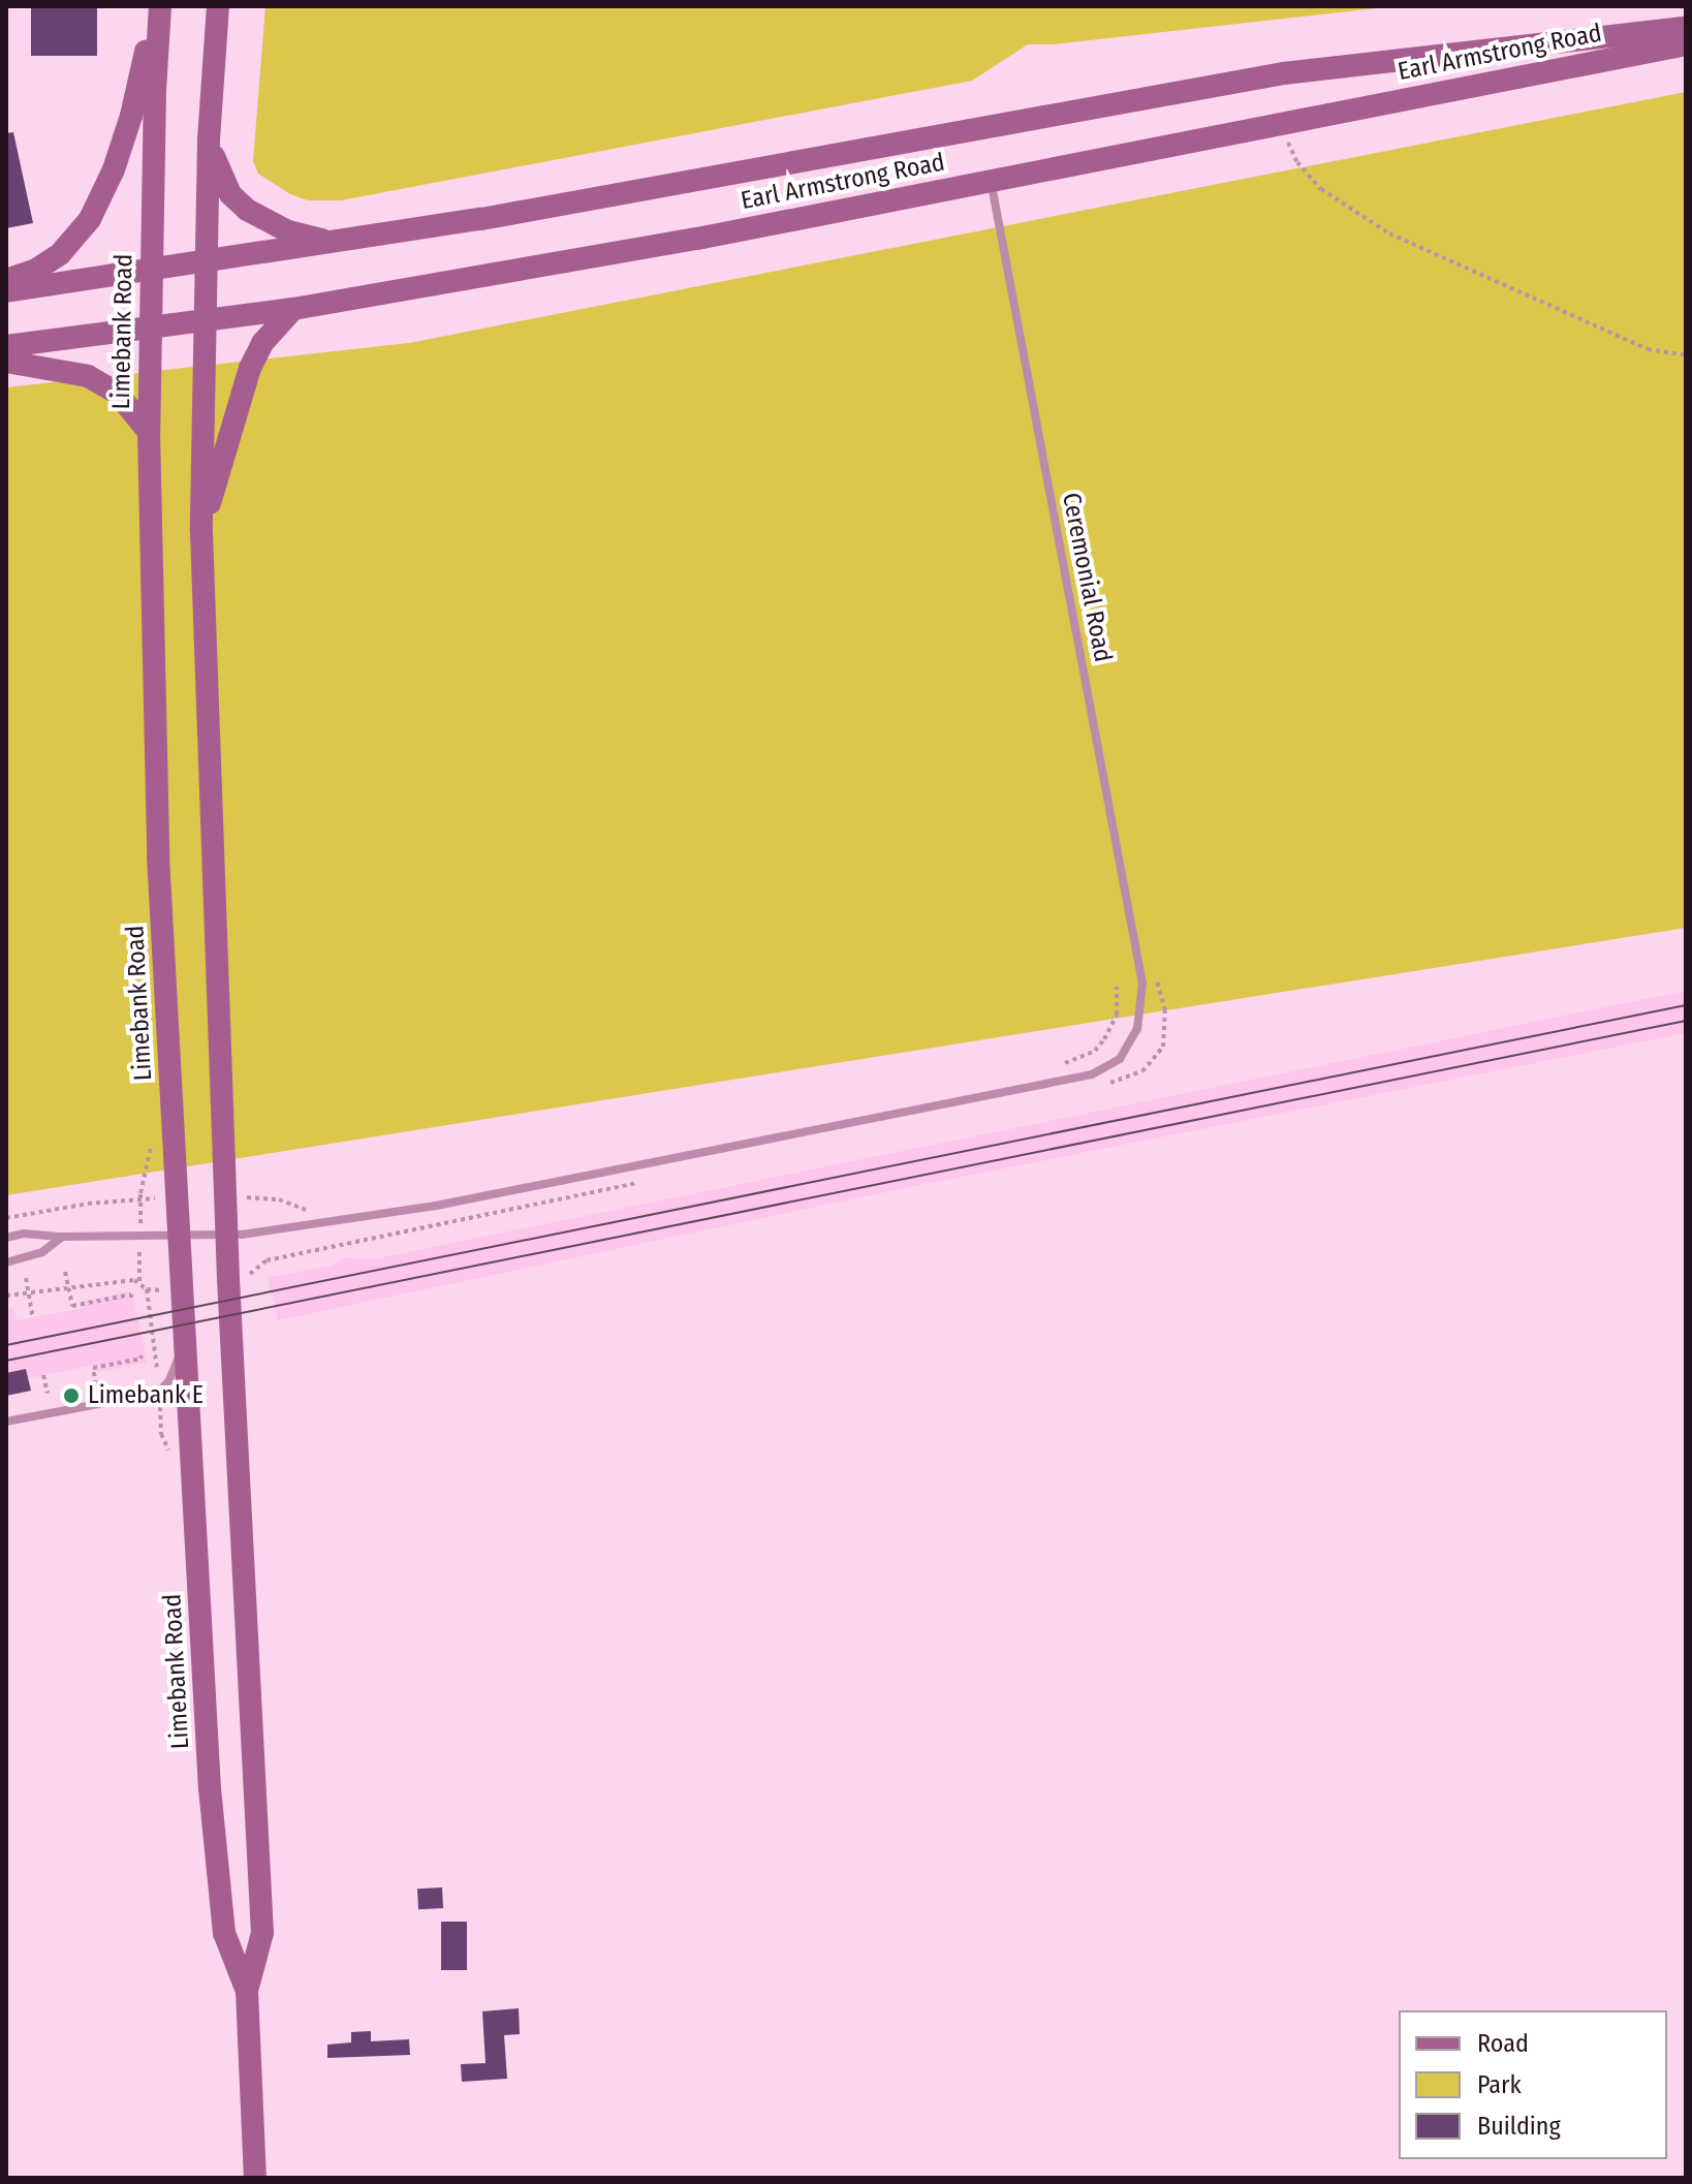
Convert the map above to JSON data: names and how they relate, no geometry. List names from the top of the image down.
{
  "streets": {
    "main road": ["Earl Armstrong Road", "Limebank Road"],
    "lane": ["Ceremonial Road"]
  },
  "crossings": [
    ["Earl Armstrong Road", "Limebank Road"],
    ["Earl Armstrong Road", "Ceremonial Road"],
    ["Limebank Road", "Ceremonial Road"]
  ],
  "places": ["Limebank E"],
  "legend": ["Road", "Park", "Building"]
}
